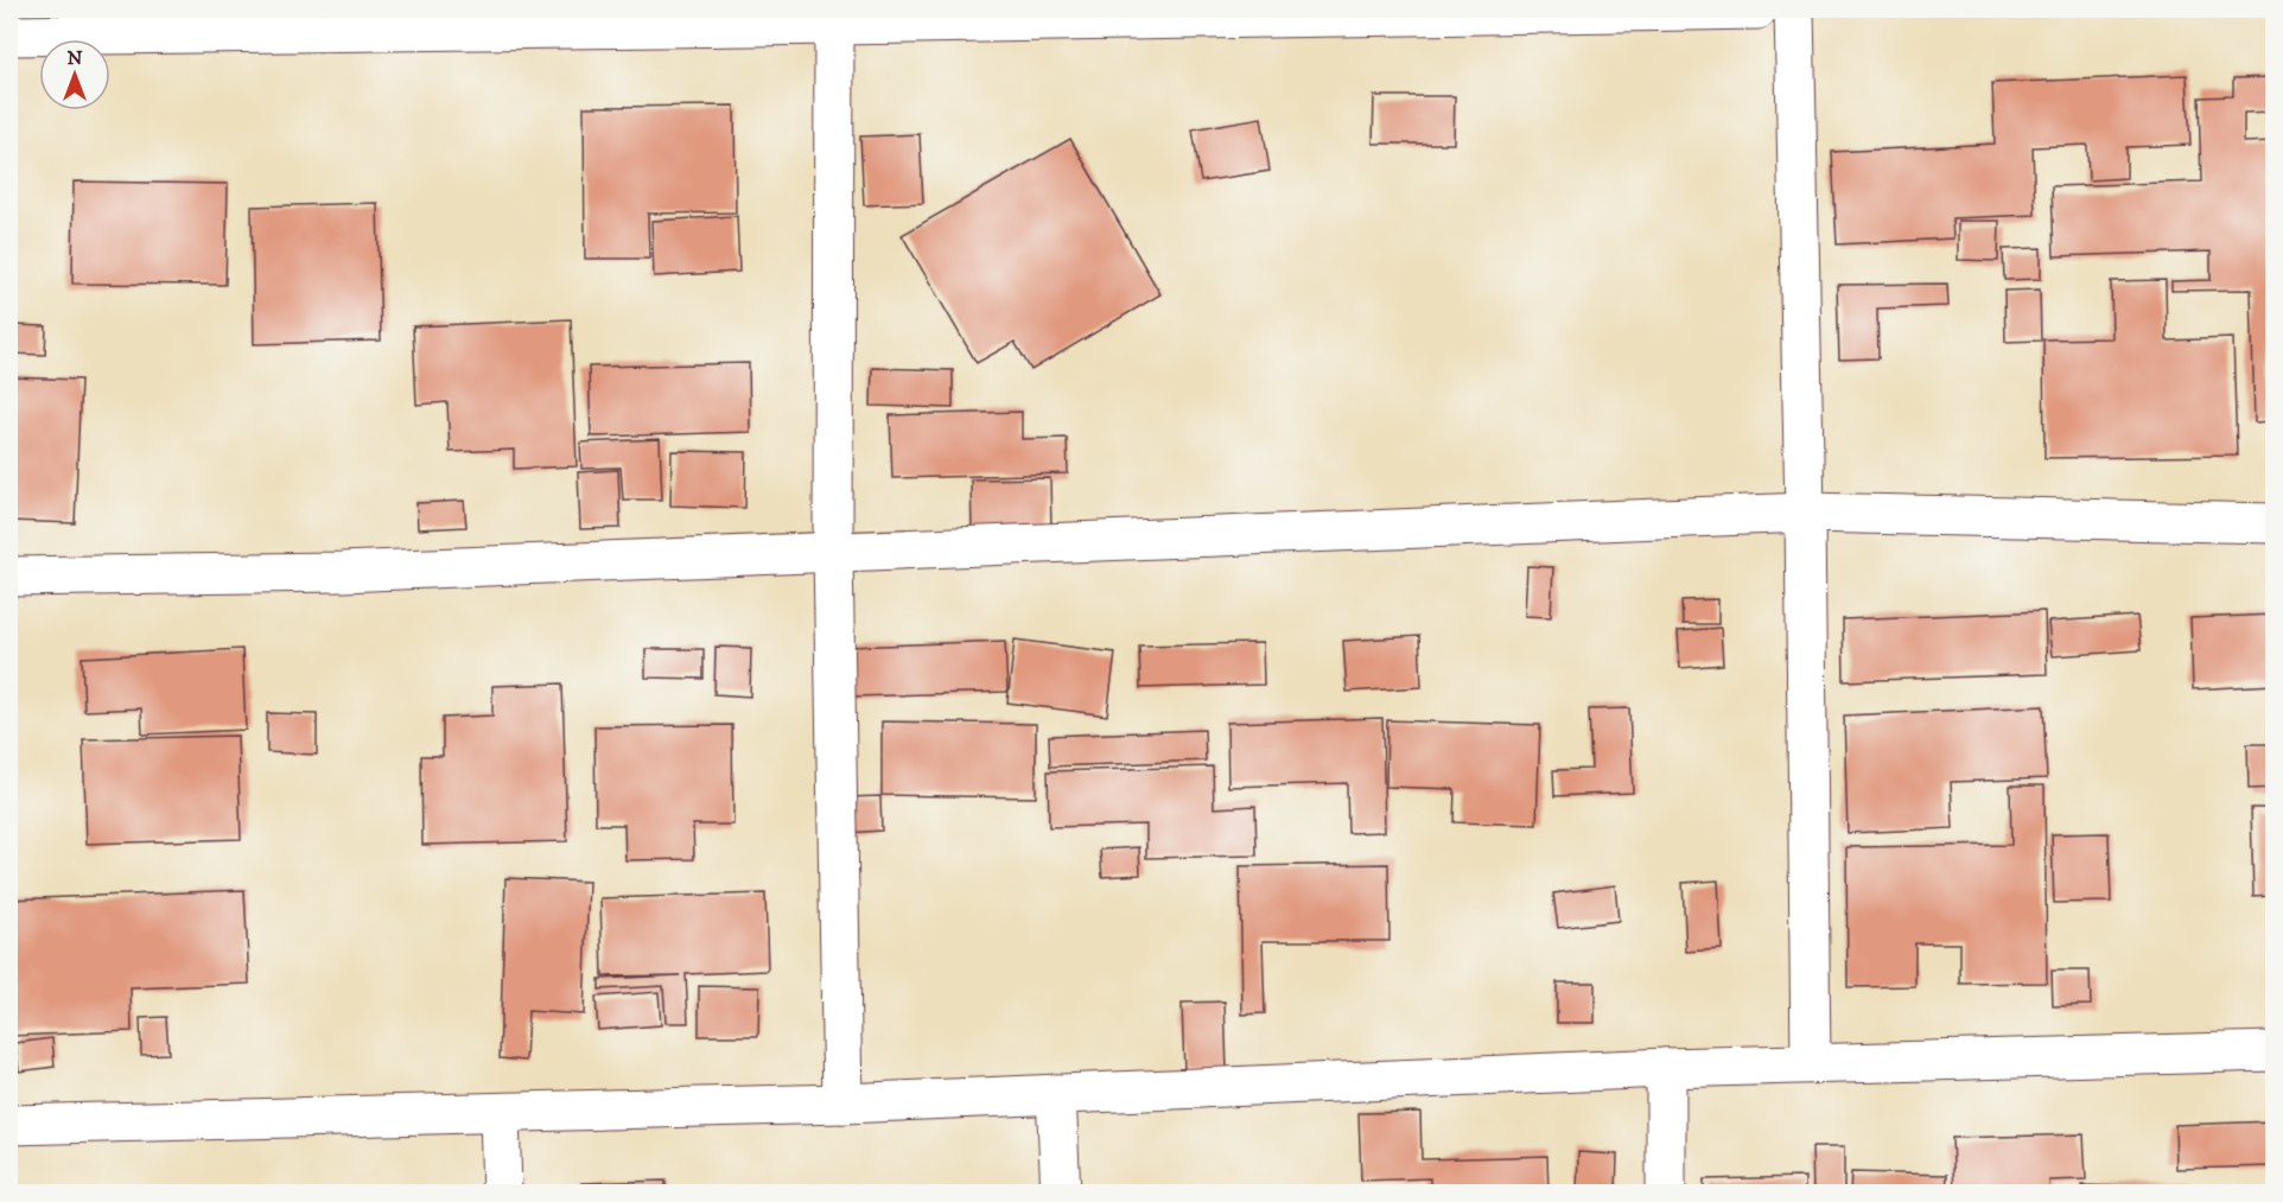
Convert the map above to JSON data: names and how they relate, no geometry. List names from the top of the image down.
{
  "north": "top"
}
